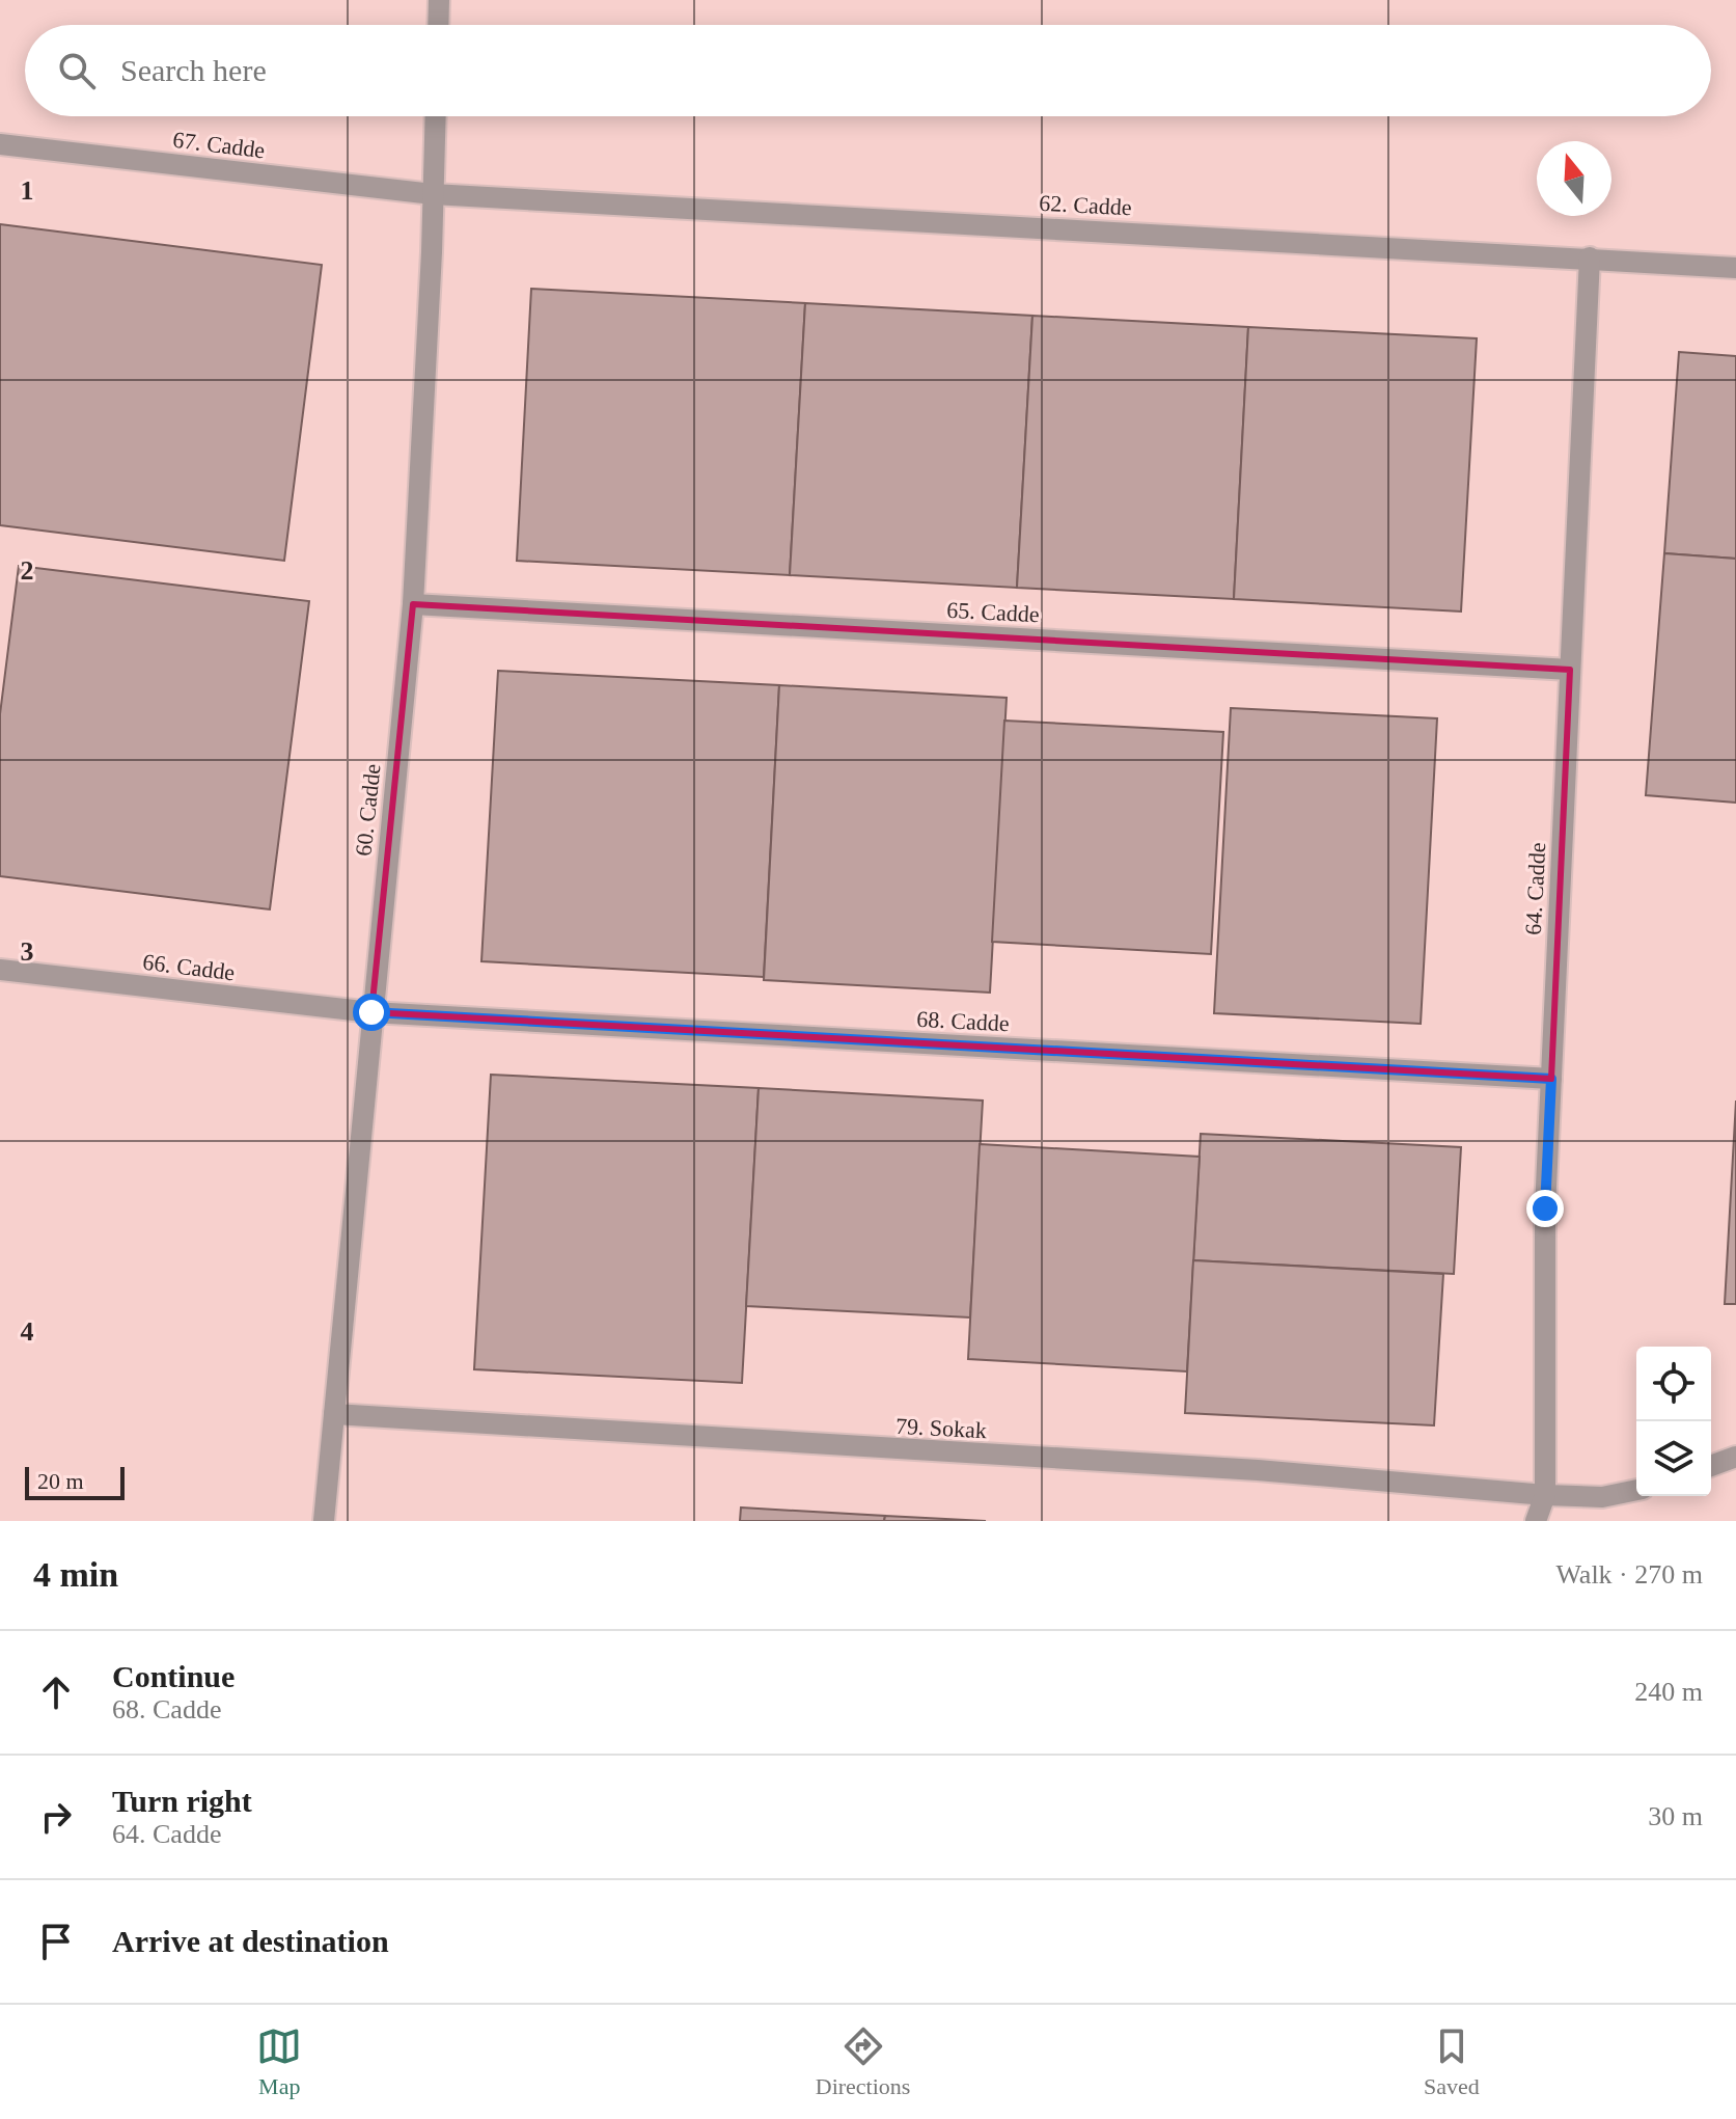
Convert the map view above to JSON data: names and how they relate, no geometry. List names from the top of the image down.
{
  "streets": {
    "street": [
      "67. Cadde",
      "62. Cadde",
      "65. Cadde",
      "60. Cadde",
      "64. Cadde",
      "66. Cadde",
      "68. Cadde",
      "79. Sokak"
    ]
  },
  "crossings": [
    ["67. Cadde", "62. Cadde"],
    ["67. Cadde", "60. Cadde"],
    ["62. Cadde", "60. Cadde"],
    ["62. Cadde", "64. Cadde"],
    ["65. Cadde", "60. Cadde"],
    ["65. Cadde", "64. Cadde"],
    ["60. Cadde", "66. Cadde"],
    ["60. Cadde", "68. Cadde"],
    ["60. Cadde", "79. Sokak"],
    ["64. Cadde", "68. Cadde"],
    ["64. Cadde", "79. Sokak"],
    ["66. Cadde", "68. Cadde"]
  ],
  "scale_bar": "20 m",
  "north": "top",
  "page": {
    "search": "Search here",
    "scale": "20 m",
    "heading": ["4 min", "Walk · 270 m"],
    "list": [
      ["Continue", "68. Cadde", "240 m"],
      ["Turn right", "64. Cadde", "30 m"],
      "Arrive at destination"
    ],
    "nav": ["Map", "Directions", "Saved"]
  },
  "grid": {
    "rows": [
      "1",
      "2",
      "3",
      "4"
    ]
  }
}
